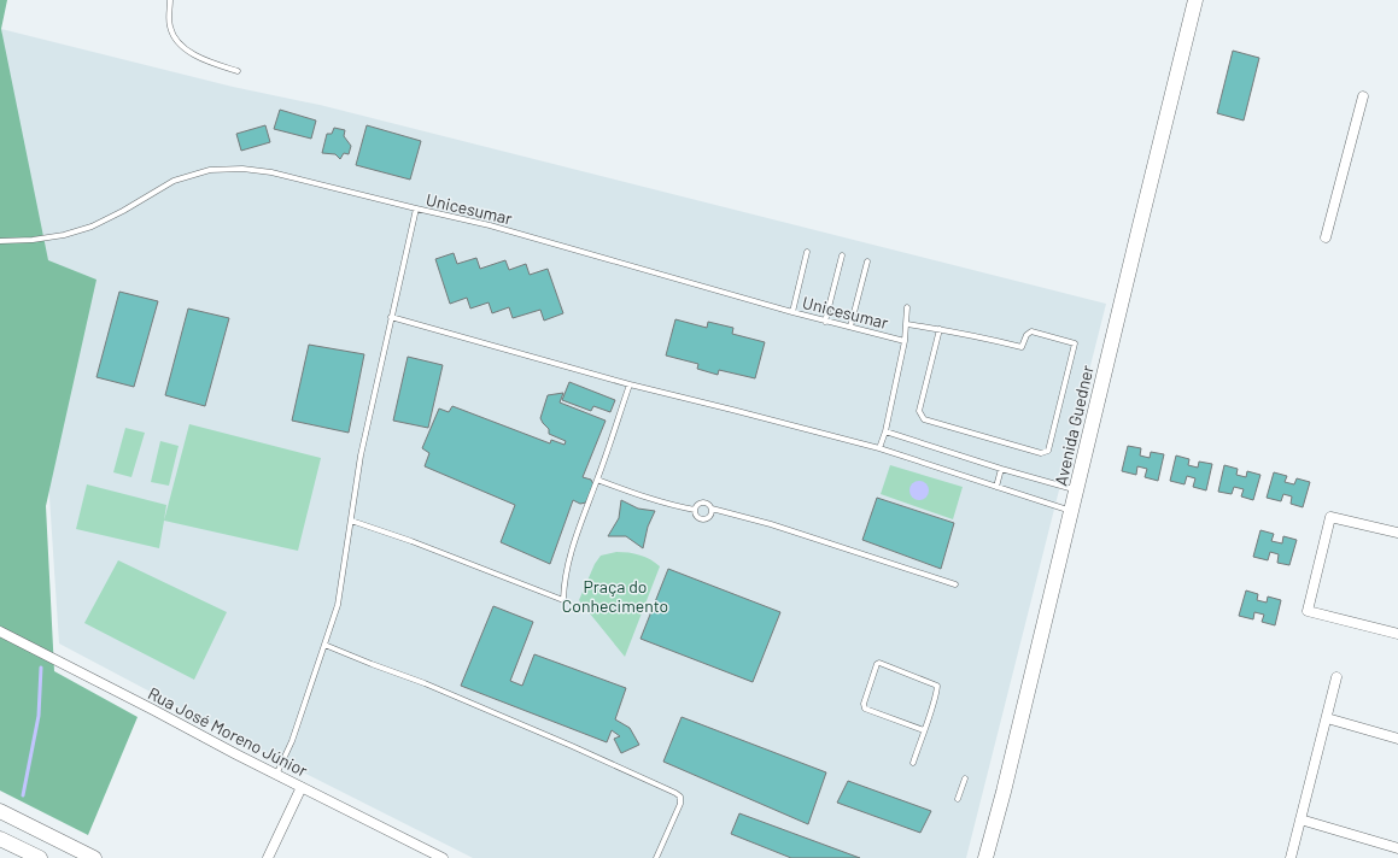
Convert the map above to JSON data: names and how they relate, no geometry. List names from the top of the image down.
{
  "streets": {
    "street": ["Avenida Guedner", "Rua José Moreno Júnior"],
    "lane": ["Unicesumar"]
  },
  "parks": ["Praça do Conhecimento"]
}
